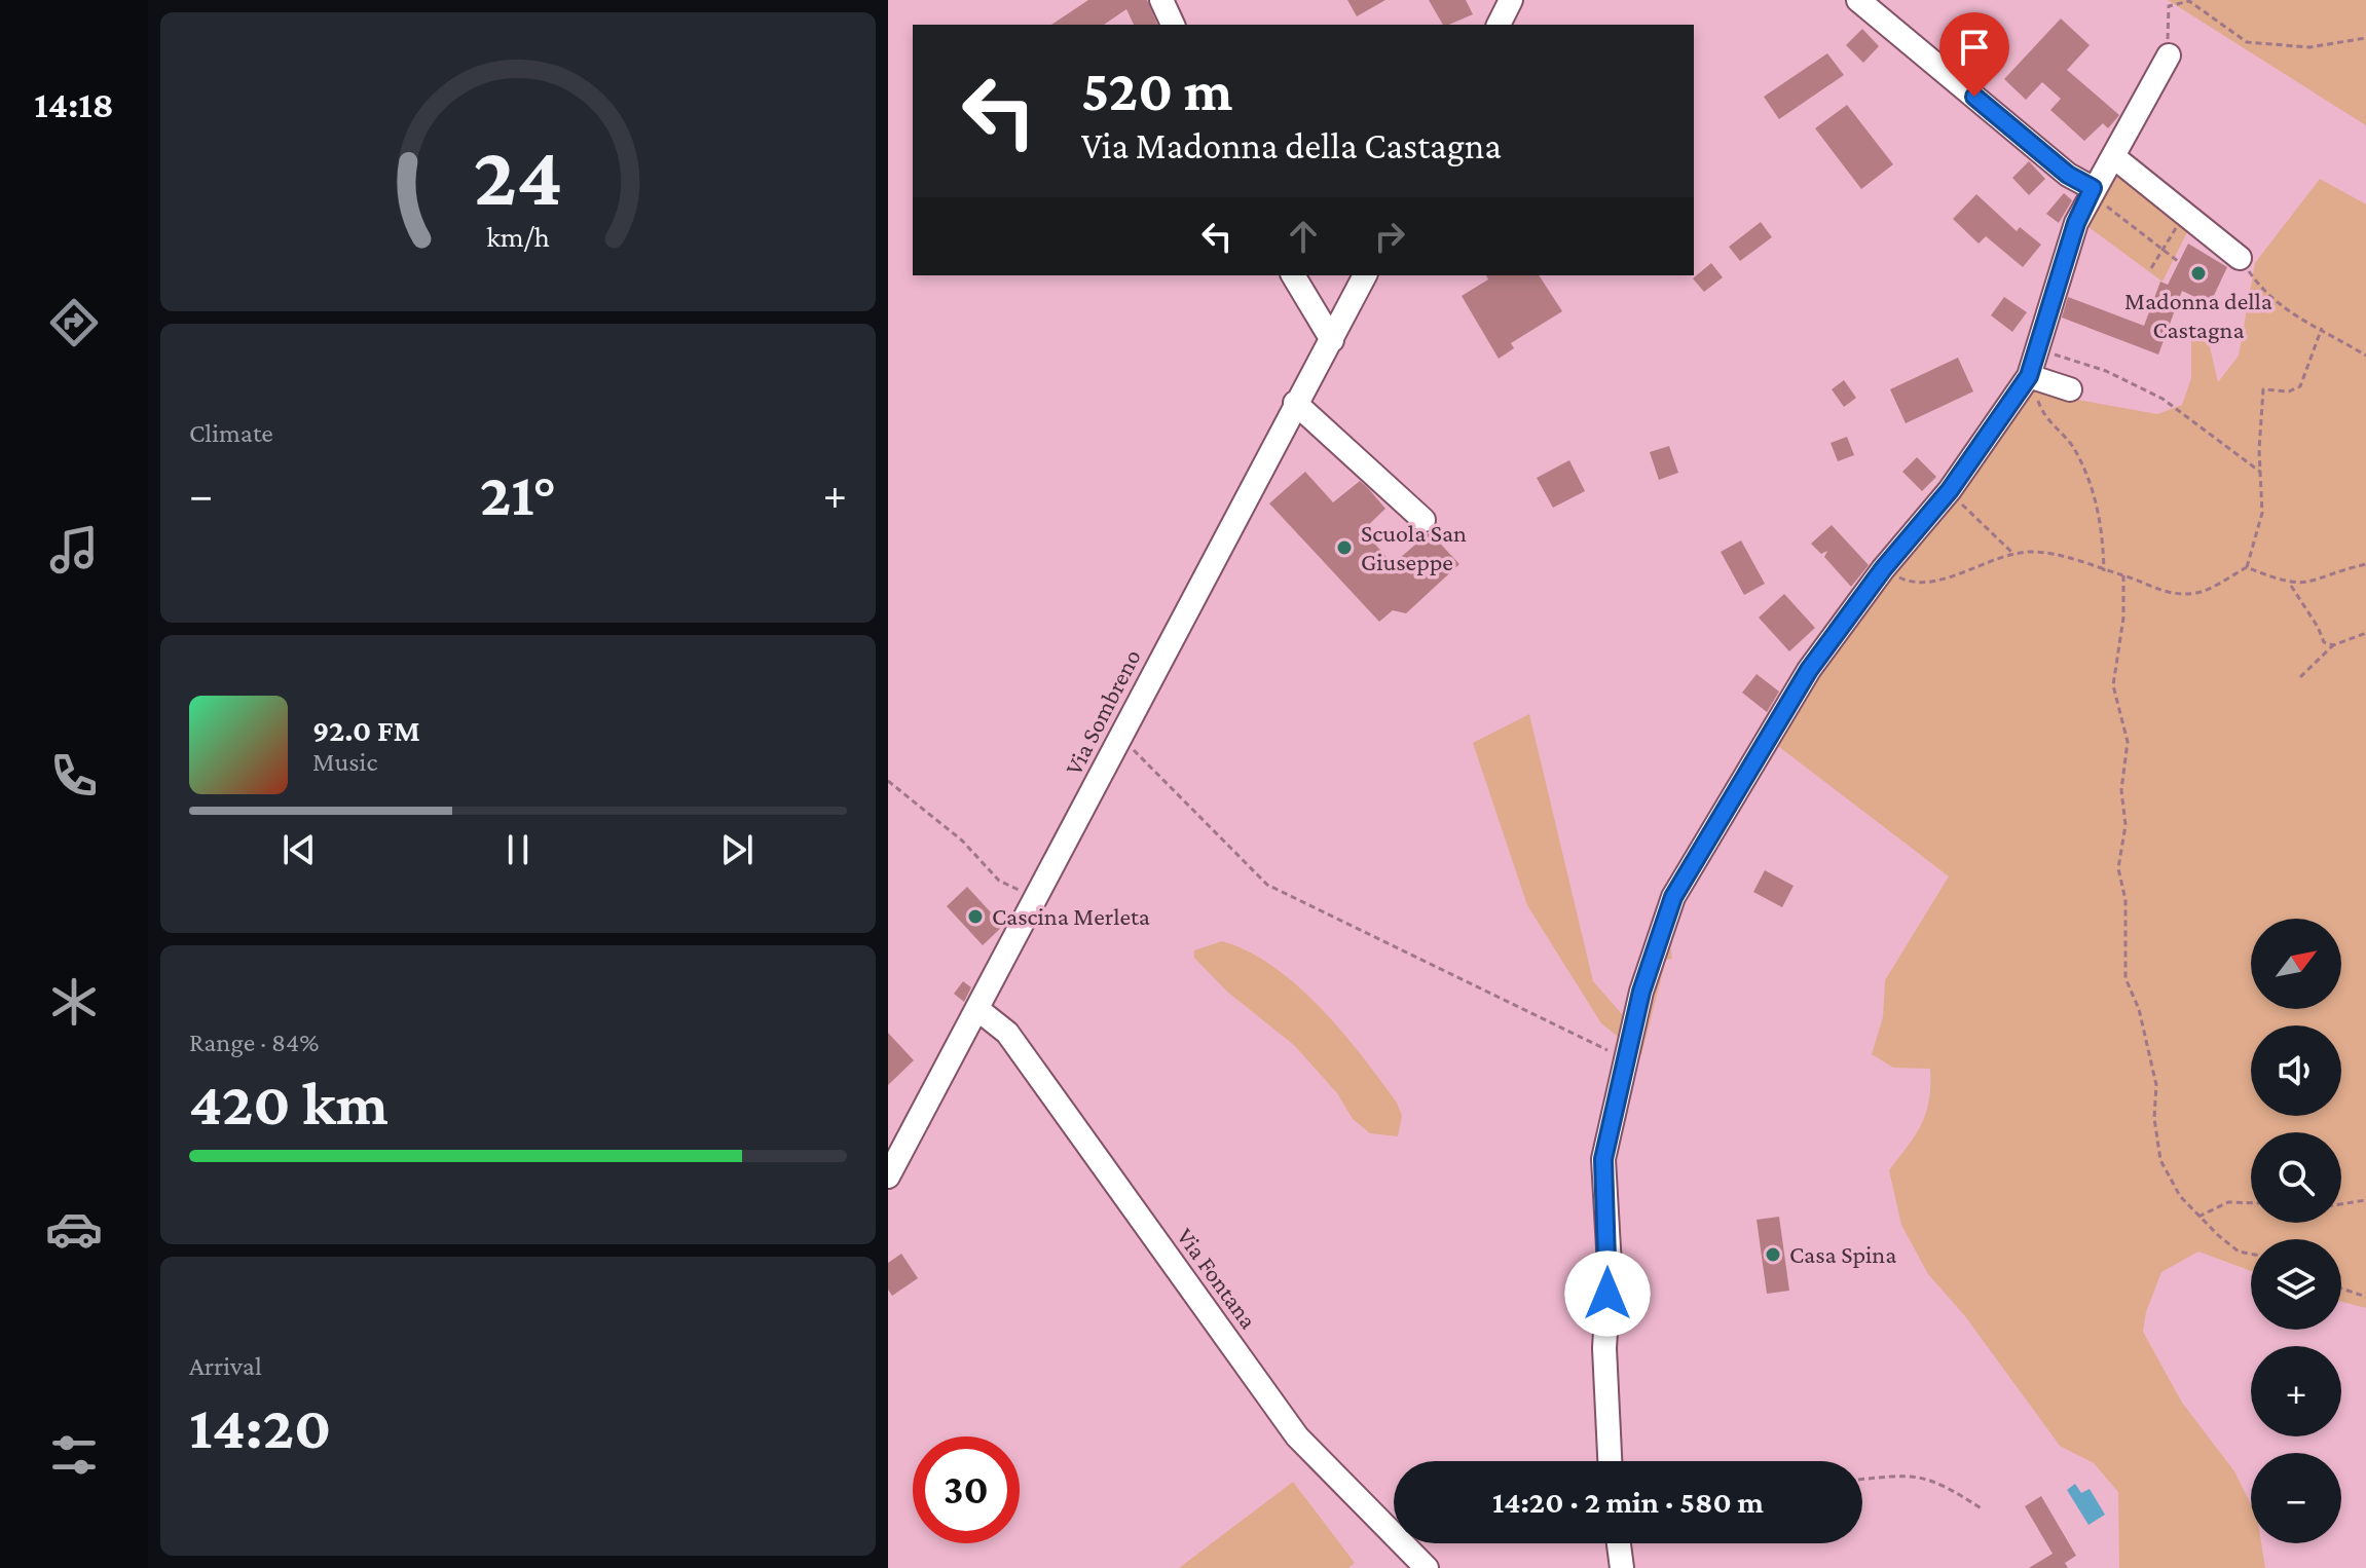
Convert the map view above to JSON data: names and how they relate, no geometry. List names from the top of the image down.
{
  "streets": {
    "street": ["Via Sombreno", "Via Fontana"]
  },
  "crossings": [
    ["Via Sombreno", "Via Fontana"]
  ],
  "places": [
    "Madonna della Castagna",
    "Scuola San Giuseppe",
    "Cascina Merleta",
    "Casa Spina"
  ],
  "north": "top right",
  "page": {
    "tabs": "14:18",
    "turn": ["520 m", "Via Madonna della Castagna"],
    "tile": [
      "Climate",
      ["Range · 84%", "420 km"],
      ["Arrival", "14:20"]
    ],
    "heat": ["−", "21°", "+"],
    "song": ["92.0 FM", "Music"],
    "map_buttons": ["+", "−"],
    "limit": "30",
    "trip": "14:20 · 2 min · 580 m",
    "gauge": ["24", "km/h"]
  }
}
